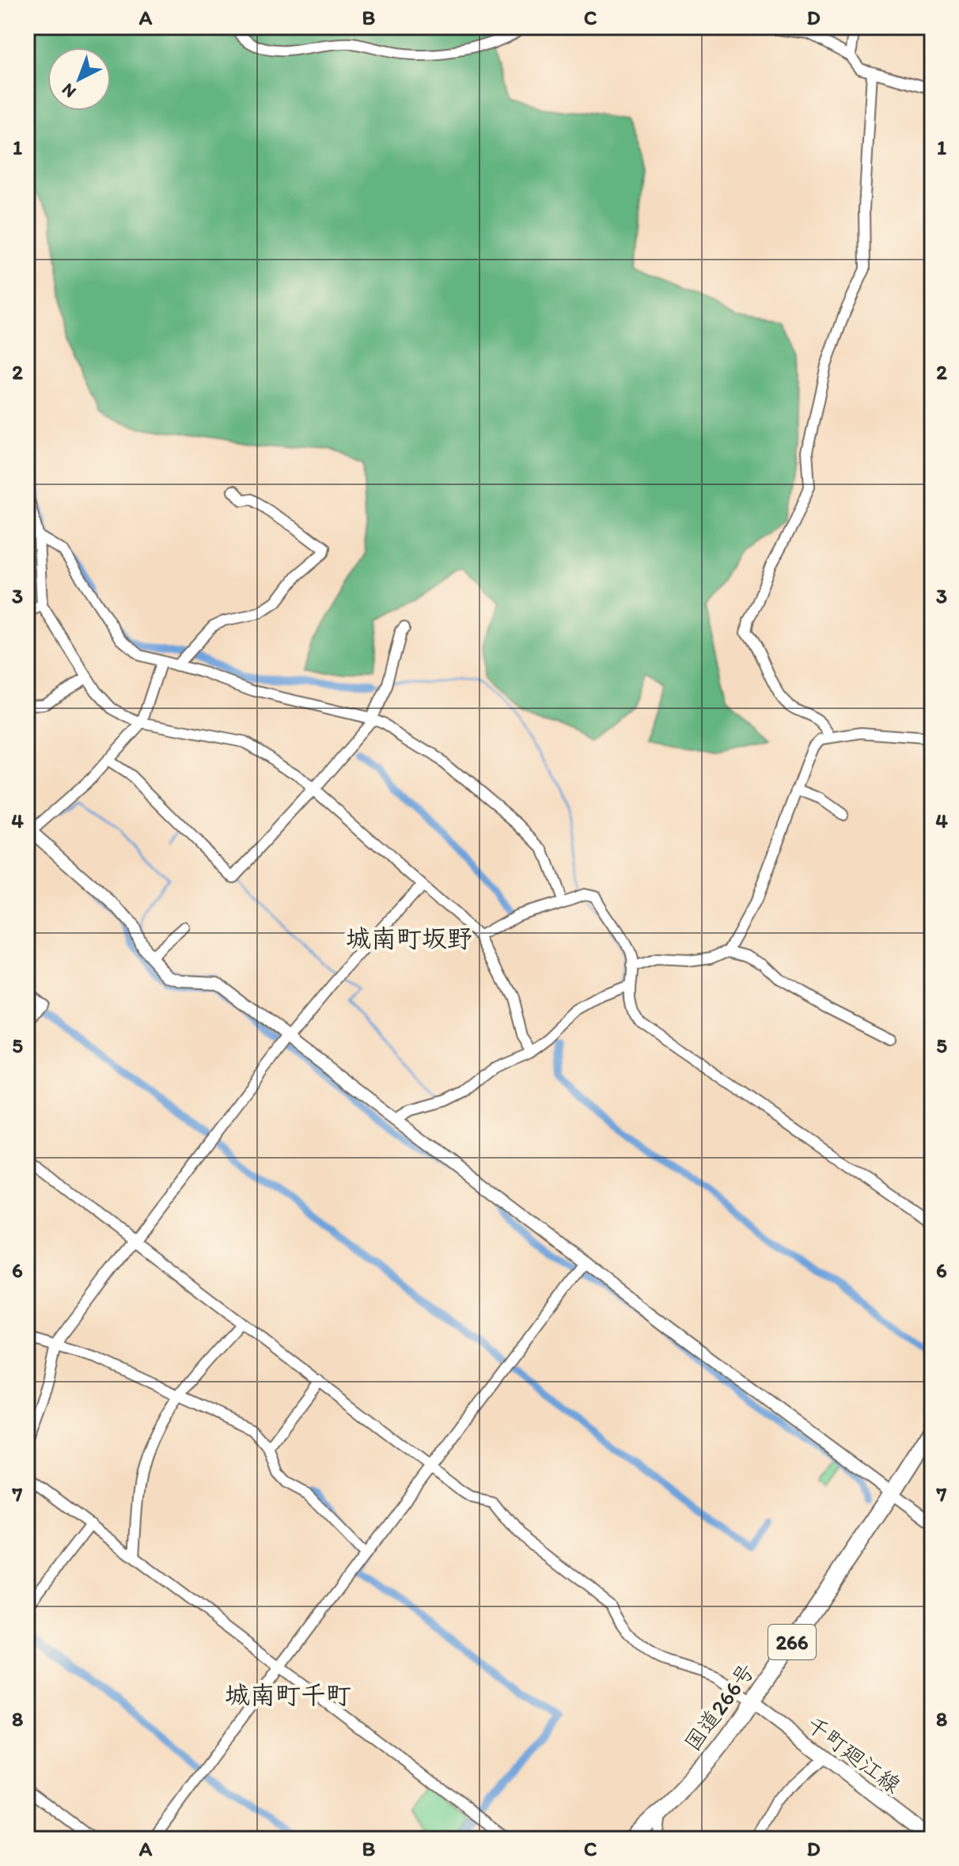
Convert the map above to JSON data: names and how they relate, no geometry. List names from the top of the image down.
{
  "streets": {
    "highway": ["266", "国道266号"],
    "main road": ["千町廻江線"]
  },
  "crossings": [
    ["国道266号", "千町廻江線"]
  ],
  "districts": ["城南町坂野", "城南町千町"],
  "north": "bottom left",
  "grid": {
    "columns": [
      "A",
      "B",
      "C",
      "D"
    ],
    "rows": [
      "1",
      "2",
      "3",
      "4",
      "5",
      "6",
      "7",
      "8"
    ]
  }
}
